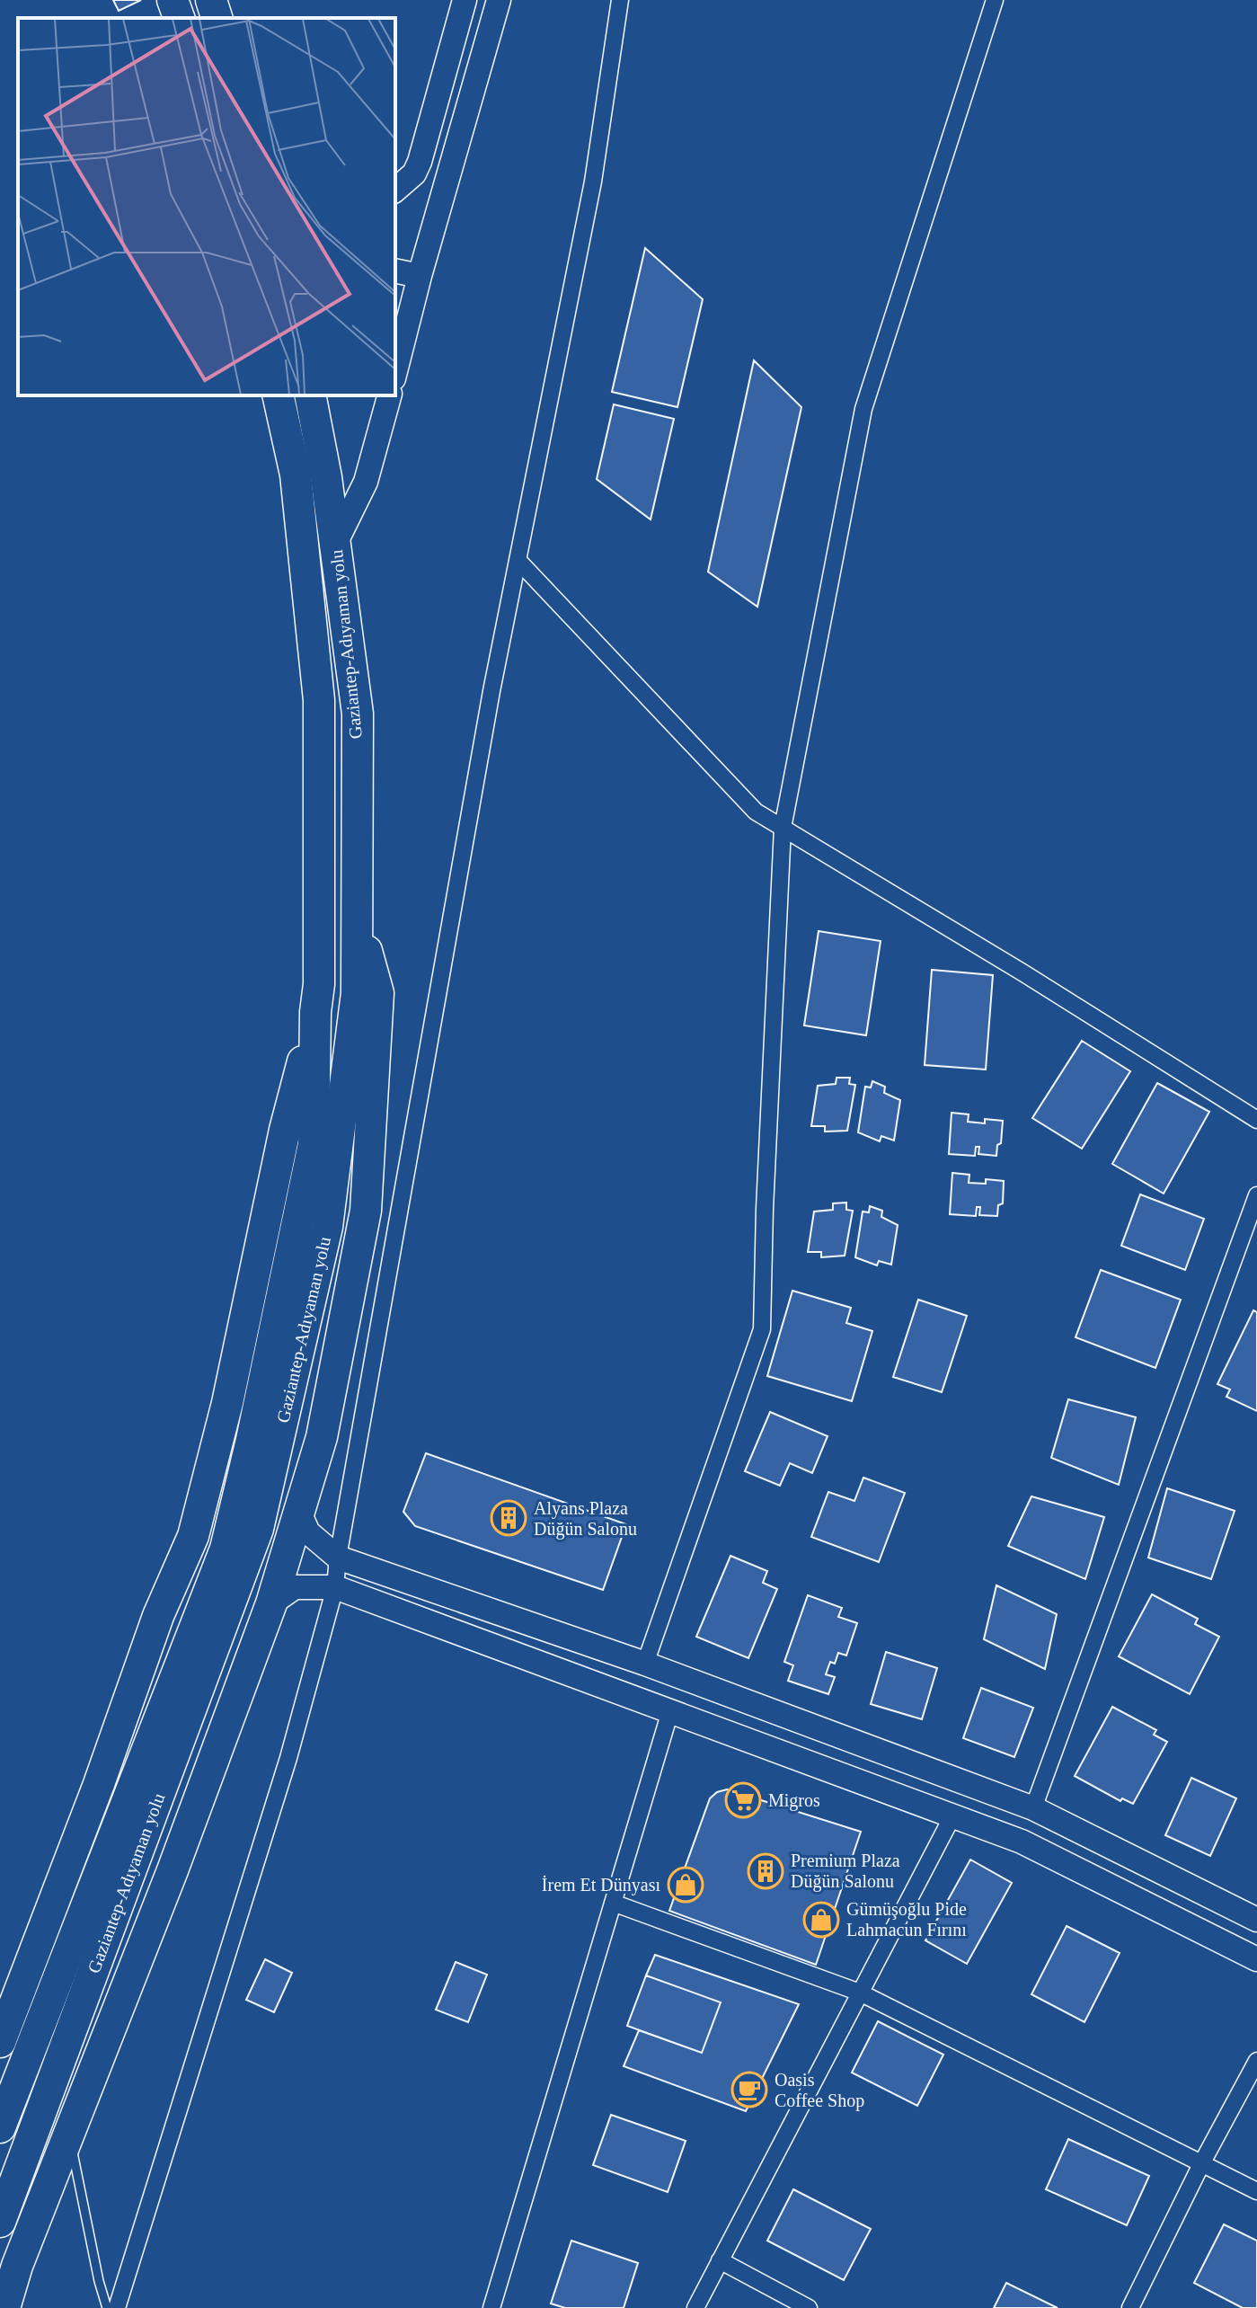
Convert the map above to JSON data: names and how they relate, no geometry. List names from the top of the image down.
{
  "streets": {
    "highway": ["Gaziantep-Adıyaman yolu"]
  },
  "places": {
    "building": ["Alyans Plaza Düğün Salonu", "Premium Plaza Düğün Salonu"],
    "supermarket": ["Migros"],
    "shop": ["İrem Et Dünyası", "Gümüşoğlu Pide Lahmacun Fırını"],
    "cafe": ["Oasis Coffee Shop"]
  }
}
